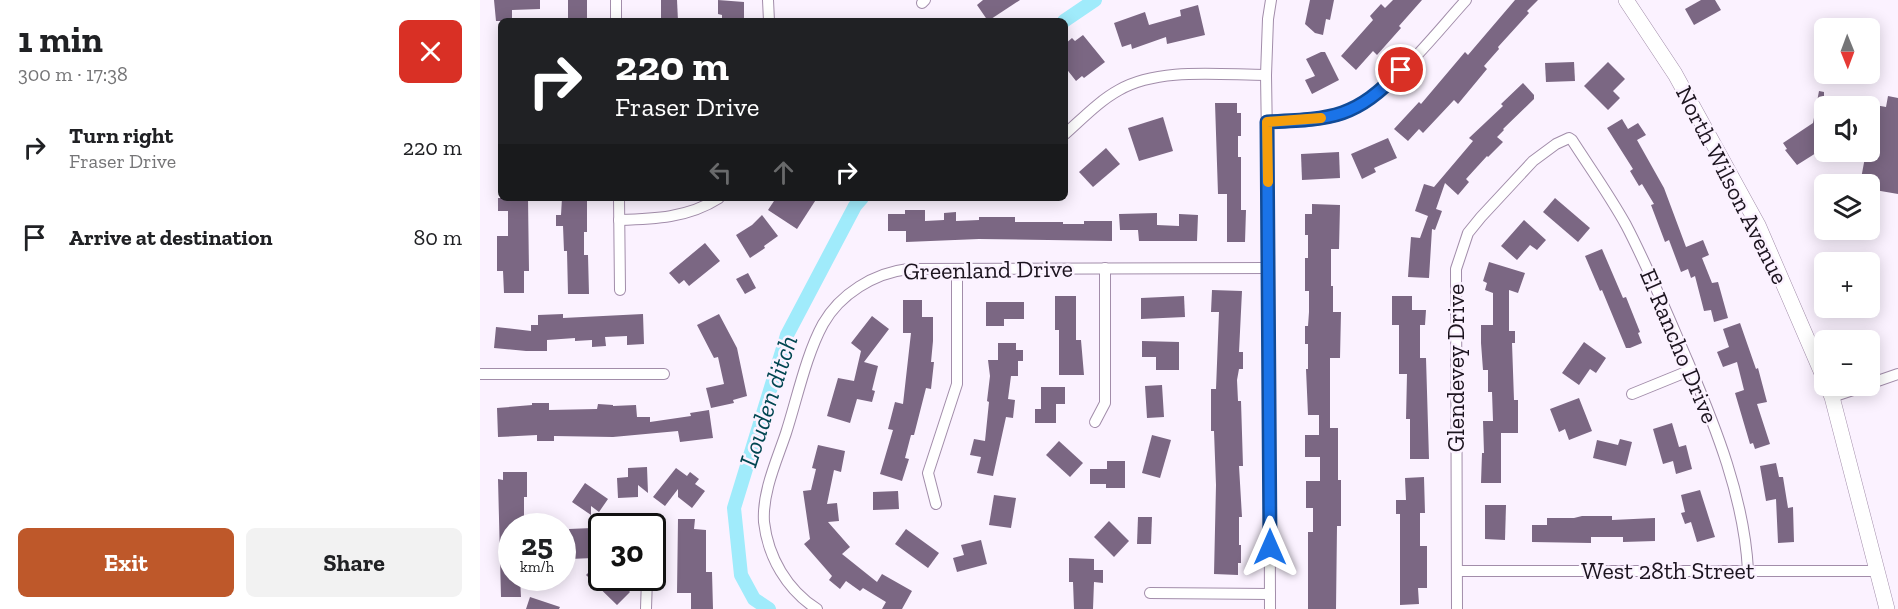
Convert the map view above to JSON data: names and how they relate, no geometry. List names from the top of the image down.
{
  "streets": {
    "main road": ["North Wilson Avenue"],
    "street": [
      "Greenland Drive",
      "El Rancho Drive",
      "Glendevey Drive",
      "West 28th Street"
    ]
  },
  "crossings": [
    ["El Rancho Drive", "Glendevey Drive"],
    ["El Rancho Drive", "West 28th Street"],
    ["Glendevey Drive", "West 28th Street"]
  ],
  "water": ["Louden ditch"],
  "north": "bottom",
  "page": {
    "heading": ["1 min", "300 m · 17:38"],
    "map_buttons": ["+", "−"],
    "turn": ["220 m", "Fraser Drive"],
    "list": [
      {
        "name": "Turn right",
        "note": "Fraser Drive",
        "value": "220 m"
      },
      {
        "name": "Arrive at destination",
        "value": "80 m"
      }
    ],
    "speed": "25 km/h",
    "limit": "30",
    "buttons": ["Exit", "Share"]
  }
}
